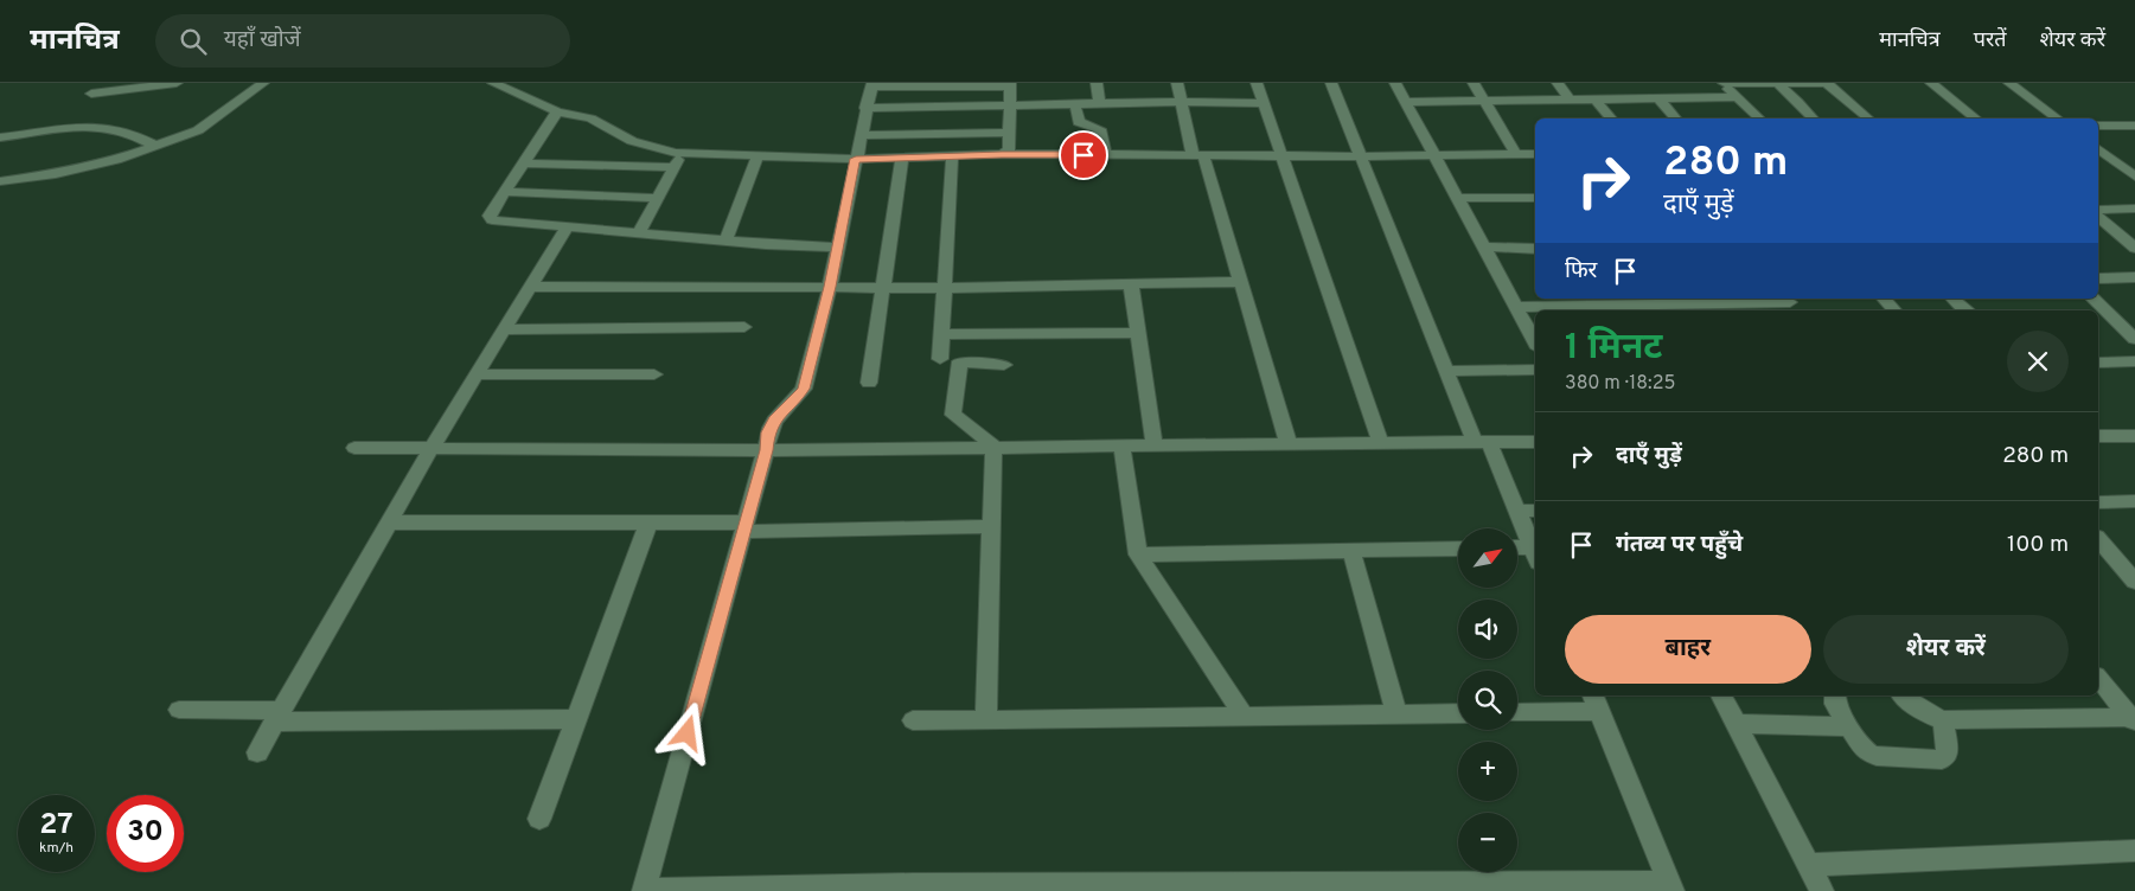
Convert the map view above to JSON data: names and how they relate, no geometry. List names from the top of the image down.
{
  "north": "top right",
  "page": {
    "header": "मानचित्र",
    "search": "यहाँ खोजें",
    "nav": ["मानचित्र", "परतें", "शेयर करें"],
    "turn": ["280 m", "दाएँ मुड़ें"],
    "then": "फिर",
    "heading": ["1 मिनट", "380 m · 18:25"],
    "list": [
      {
        "name": "दाएँ मुड़ें",
        "value": "280 m"
      },
      {
        "name": "गंतव्य पर पहुँचे",
        "value": "100 m"
      }
    ],
    "map_buttons": ["+", "−"],
    "buttons": ["बाहर", "शेयर करें"],
    "speed": "27 km/h",
    "limit": "30"
  }
}
